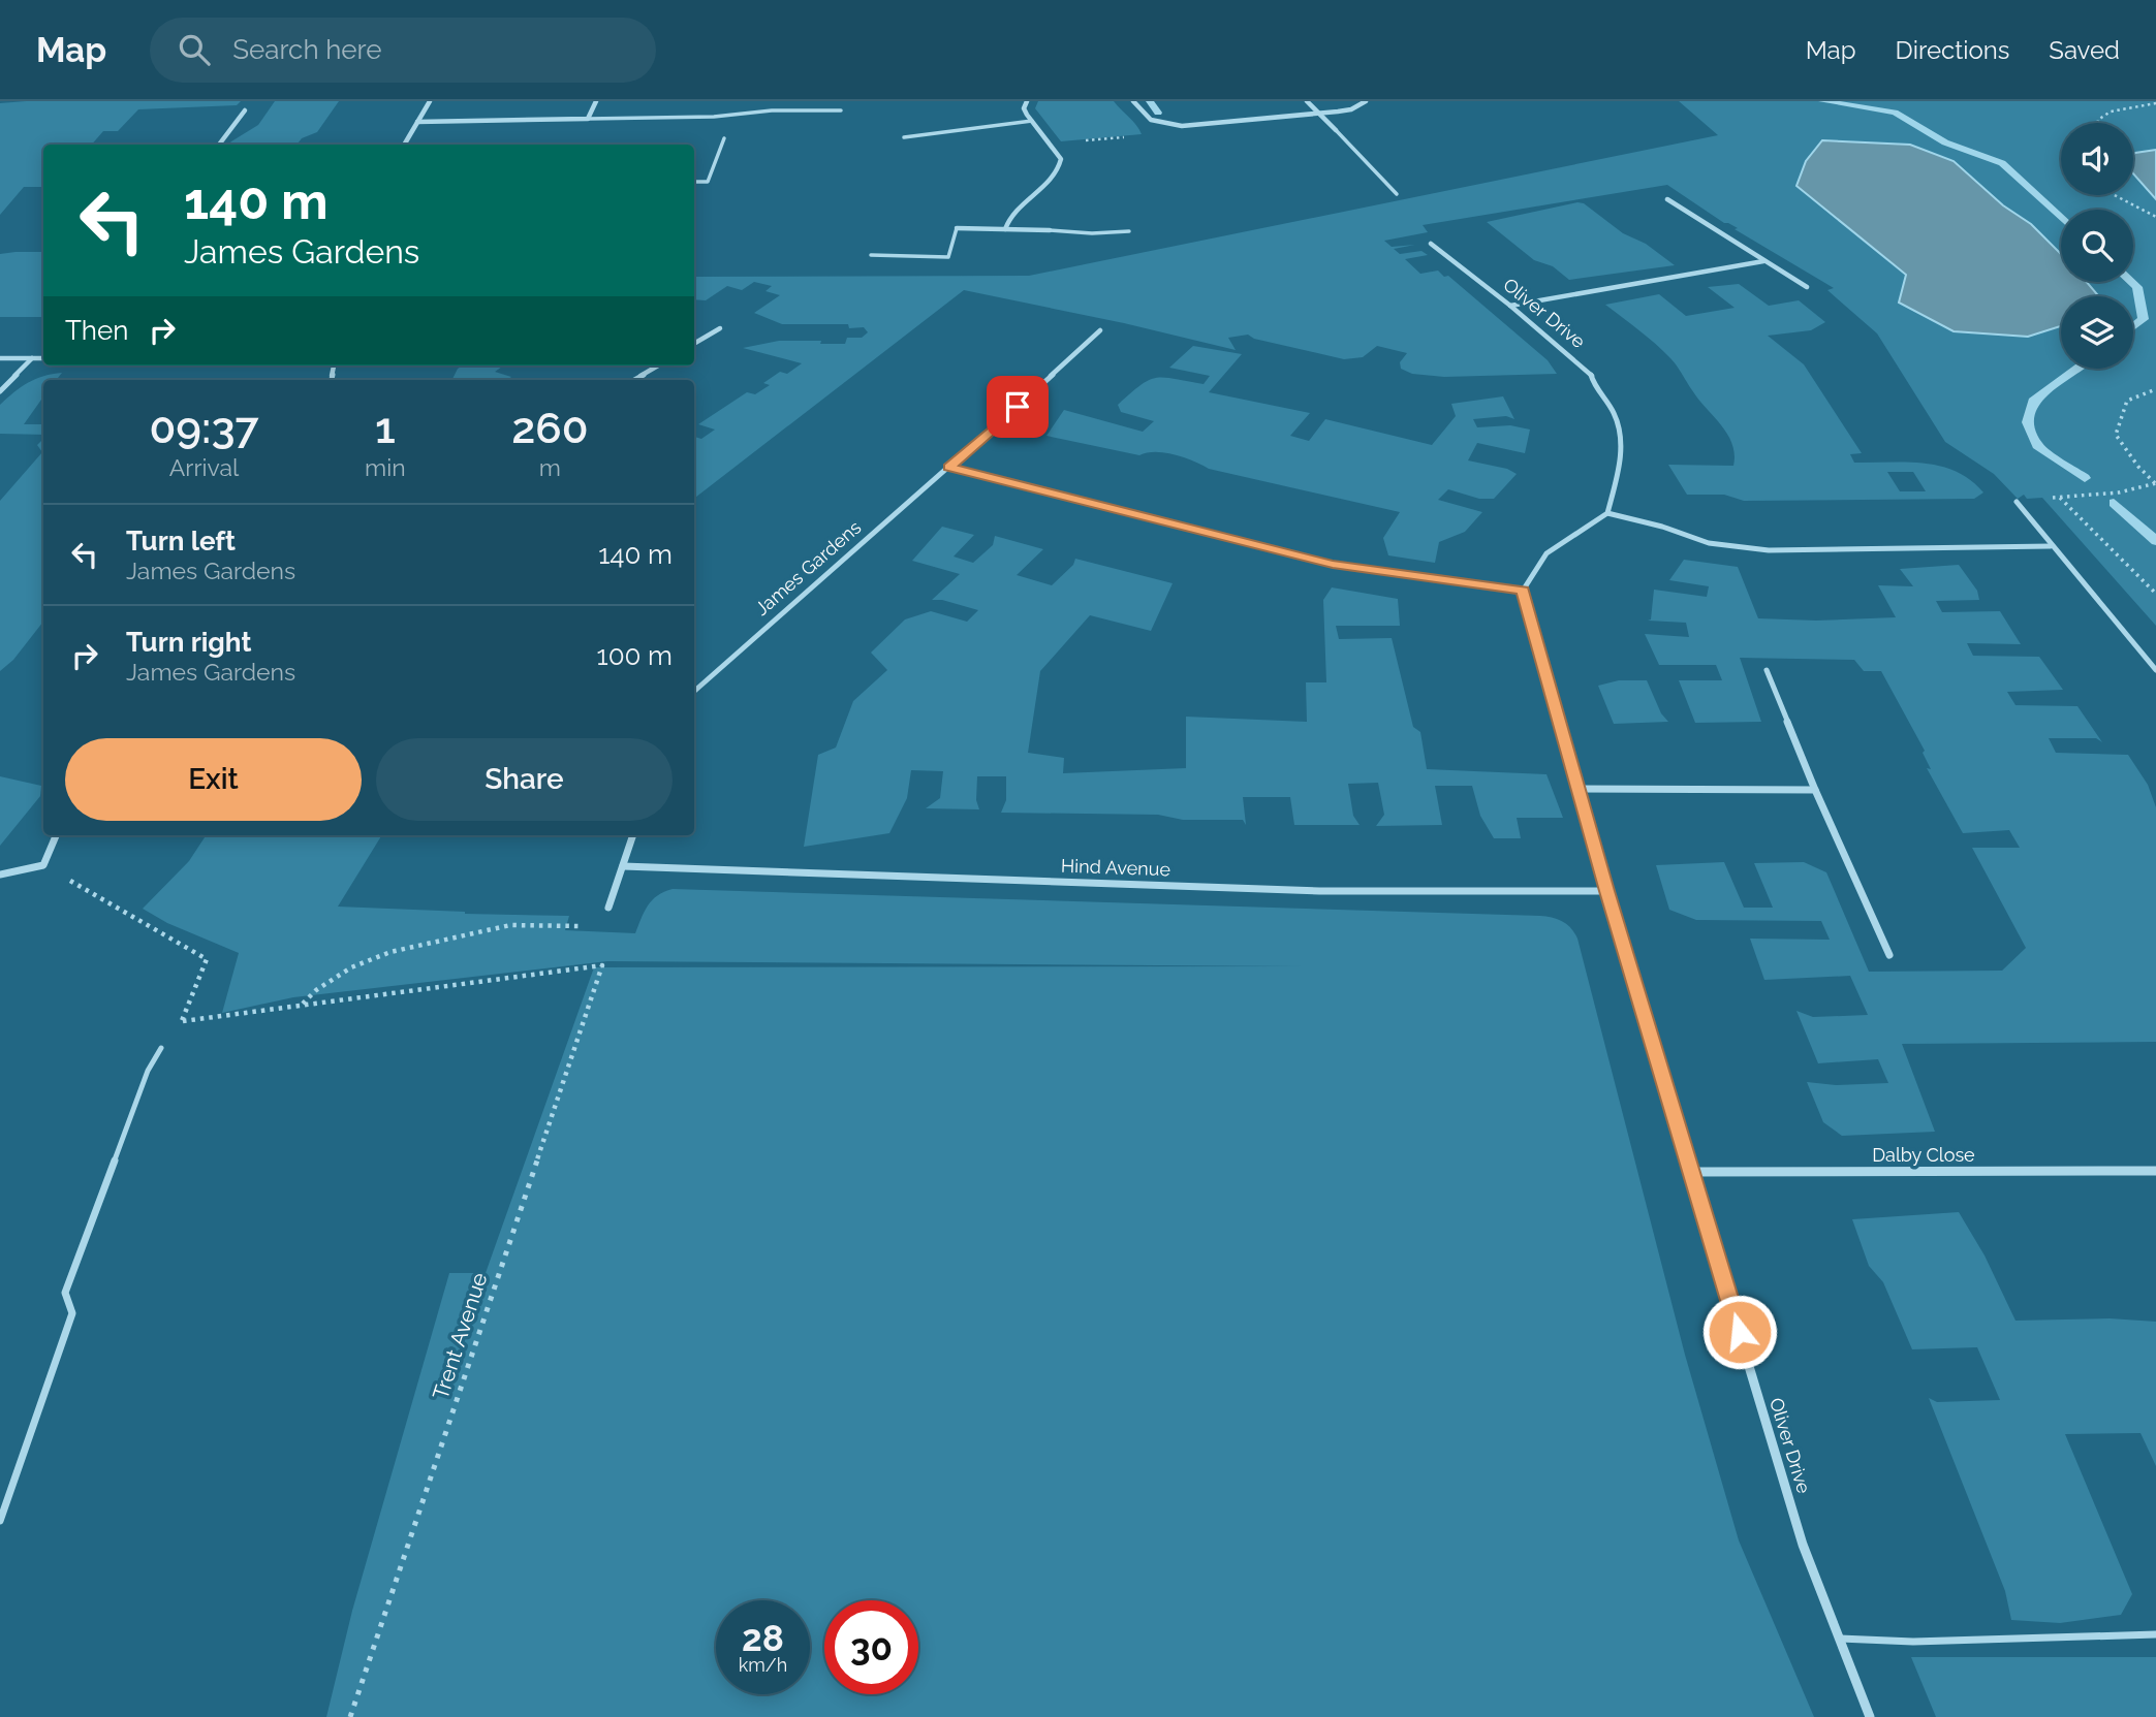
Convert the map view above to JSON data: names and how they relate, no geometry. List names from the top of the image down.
{
  "streets": {
    "street": [
      "Oliver Drive",
      "James Gardens",
      "Hind Avenue",
      "Dalby Close"
    ],
    "path": ["Trent Avenue"]
  },
  "crossings": [
    ["Oliver Drive", "Hind Avenue"],
    ["Oliver Drive", "Dalby Close"]
  ],
  "page": {
    "header": "Map",
    "search": "Search here",
    "nav": ["Map", "Directions", "Saved"],
    "turn": ["140 m", "James Gardens"],
    "then": "Then",
    "eta": [
      "09:37",
      "Arrival",
      "1",
      "min",
      "260",
      "m"
    ],
    "list": [
      {
        "name": "Turn left",
        "note": "James Gardens",
        "value": "140 m"
      },
      {
        "name": "Turn right",
        "note": "James Gardens",
        "value": "100 m"
      }
    ],
    "buttons": ["Exit", "Share"],
    "speed": "28 km/h",
    "limit": "30"
  }
}
